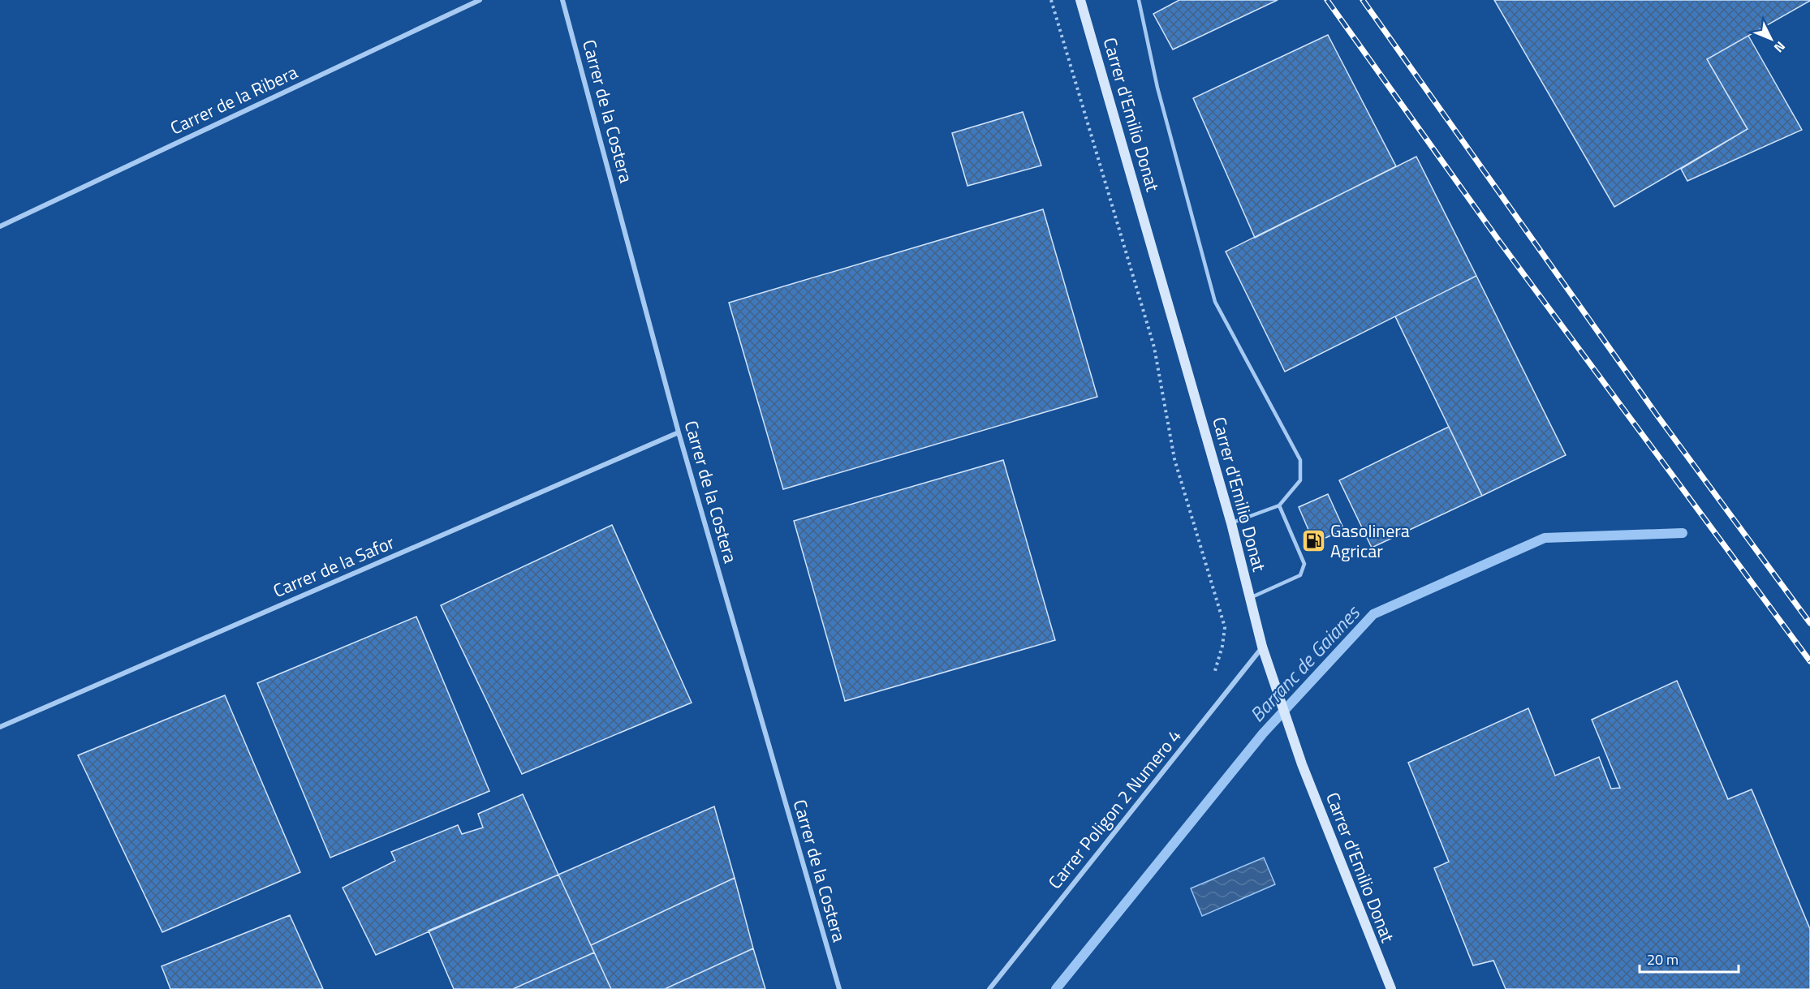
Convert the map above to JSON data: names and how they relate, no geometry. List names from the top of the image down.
{
  "streets": {
    "street": [
      "Carrer de la Ribera",
      "Carrer de la Costera",
      "Carrer d'Emilio Donat",
      "Carrer de la Safor",
      "Carrer Poligon 2 Numero 4"
    ]
  },
  "crossings": [
    ["Carrer de la Costera", "Carrer de la Safor"],
    ["Carrer d'Emilio Donat", "Carrer Poligon 2 Numero 4"]
  ],
  "water": ["Barranc de Gaianes"],
  "places": {
    "fuel station": ["Gasolinera Agricar"]
  },
  "scale_bar": "20 m",
  "north": "bottom right"
}
